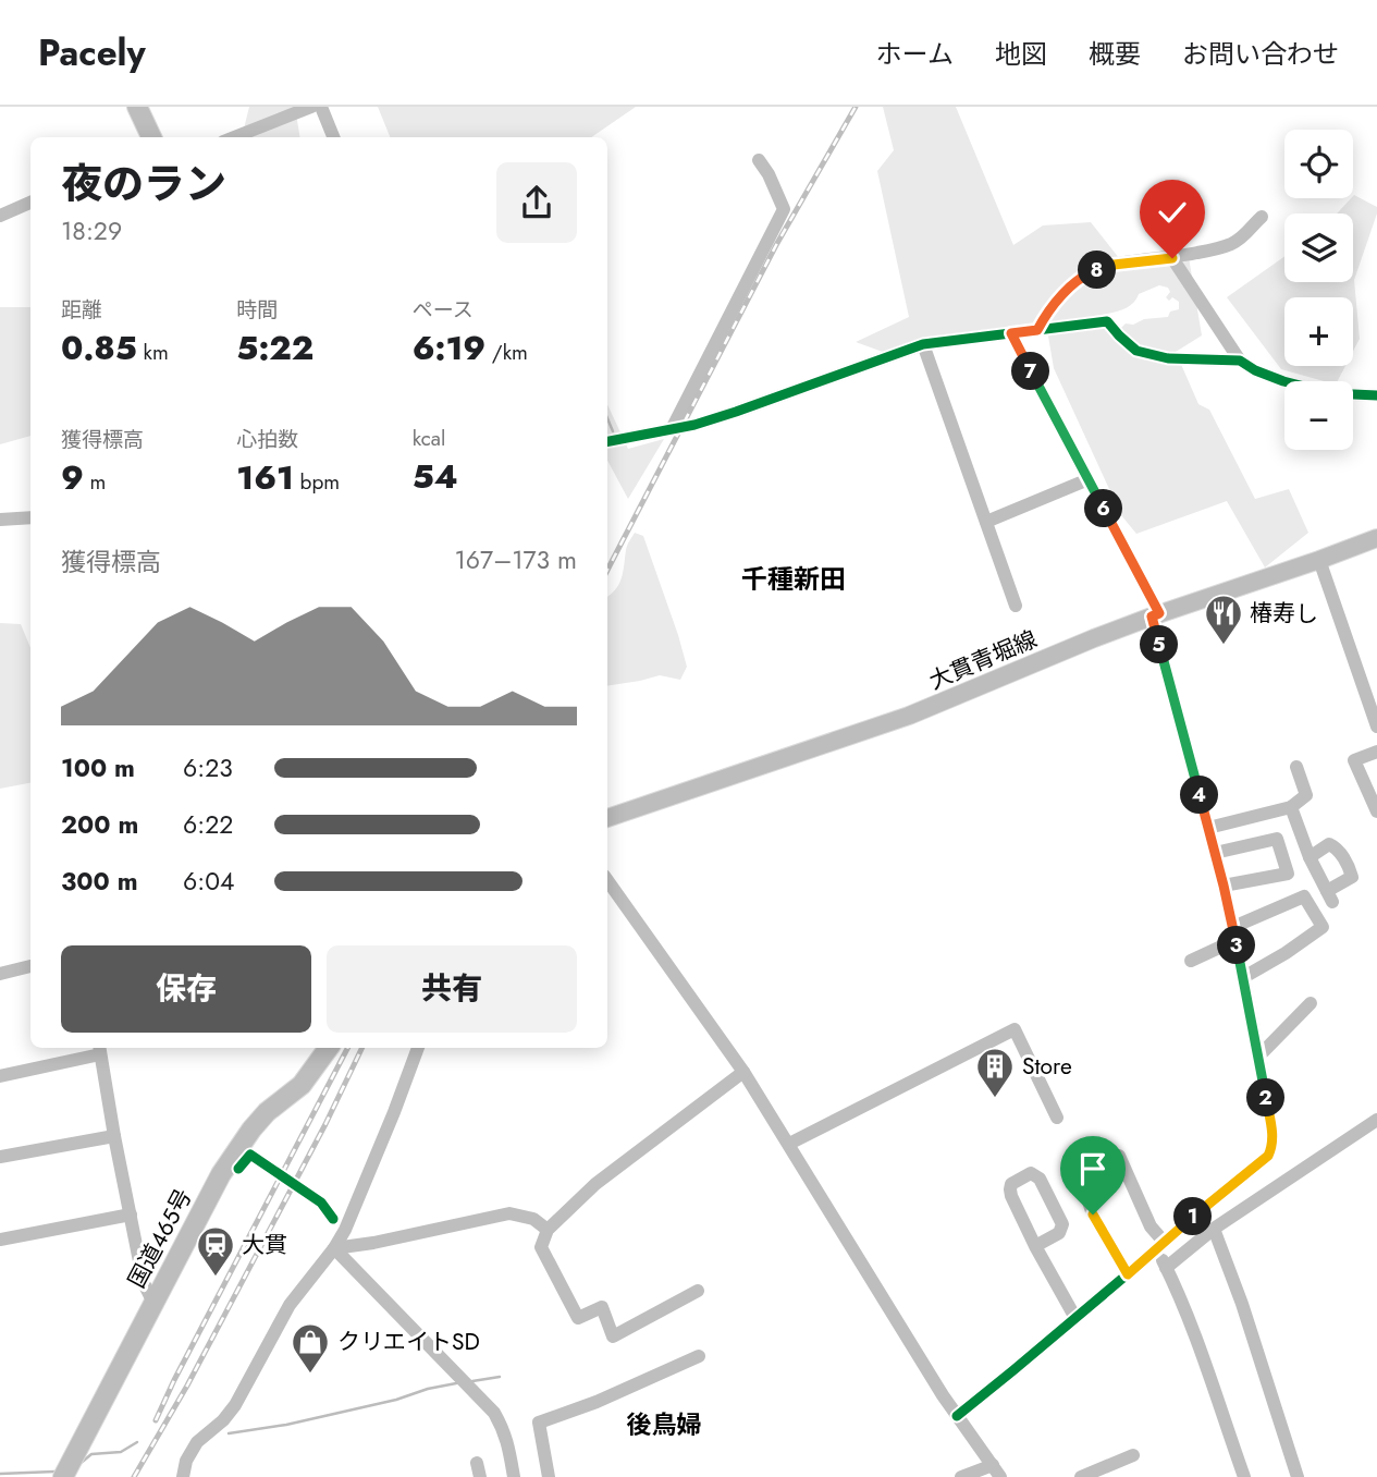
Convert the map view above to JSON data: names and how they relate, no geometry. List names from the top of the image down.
{
  "streets": {
    "highway": ["国道465号"],
    "main road": ["大貫青堀線"]
  },
  "districts": ["千種新田", "後鳥婦"],
  "places": {
    "restaurant": ["椿寿し"],
    "building": ["Store"],
    "station": ["大貫"],
    "shop": ["クリエイトSD"]
  },
  "page": {
    "header": "Pacely",
    "nav": [
      "ホーム",
      "地図",
      "概要",
      "お問い合わせ"
    ],
    "map_buttons": ["+", "−"],
    "heading": ["夜のラン", "18:29"],
    "pins": [
      "8",
      "7",
      "6",
      "5",
      "4",
      "3",
      "2",
      "1"
    ],
    "stats": [
      ["距離", "0.85 km"],
      ["時間", "5:22"],
      ["ペース", "6:19 /km"],
      ["獲得標高", "9 m"],
      ["心拍数", "161 bpm"],
      ["kcal", "54"]
    ],
    "chart": ["獲得標高", "167–173 m"],
    "list": [
      {
        "name": "100 m",
        "note": "6:23"
      },
      {
        "name": "200 m",
        "note": "6:22"
      },
      {
        "name": "300 m",
        "note": "6:04"
      }
    ],
    "buttons": ["保存", "共有"]
  }
}
